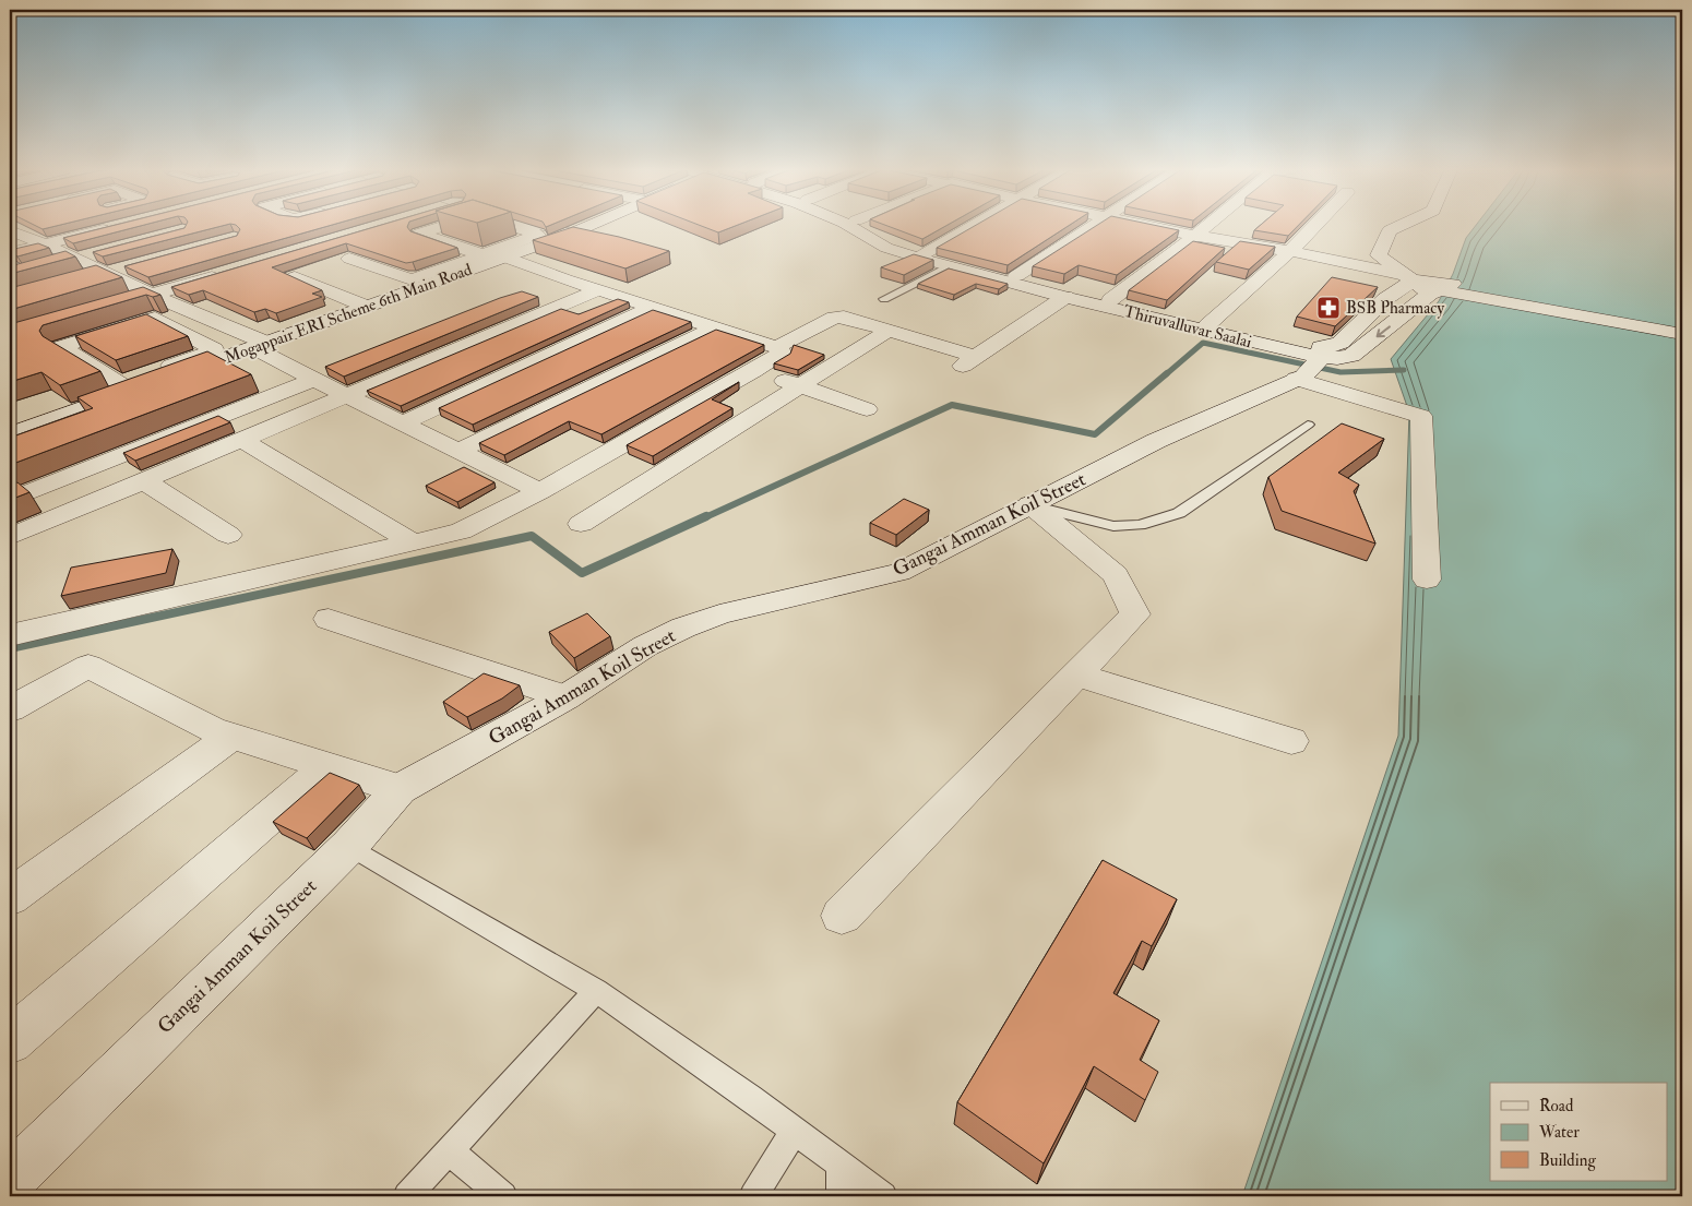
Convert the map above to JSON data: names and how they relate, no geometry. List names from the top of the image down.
{
  "streets": {
    "street": ["Mogappair ERI Scheme 6th Main Road", "Thiruvalluvar Saalai", "Gangai Amman Koil Street"]
  },
  "crossings": [
    ["Thiruvalluvar Saalai", "Gangai Amman Koil Street"]
  ],
  "places": {
    "pharmacy": ["BSB Pharmacy"]
  },
  "legend": ["Road", "Water", "Building"]
}
